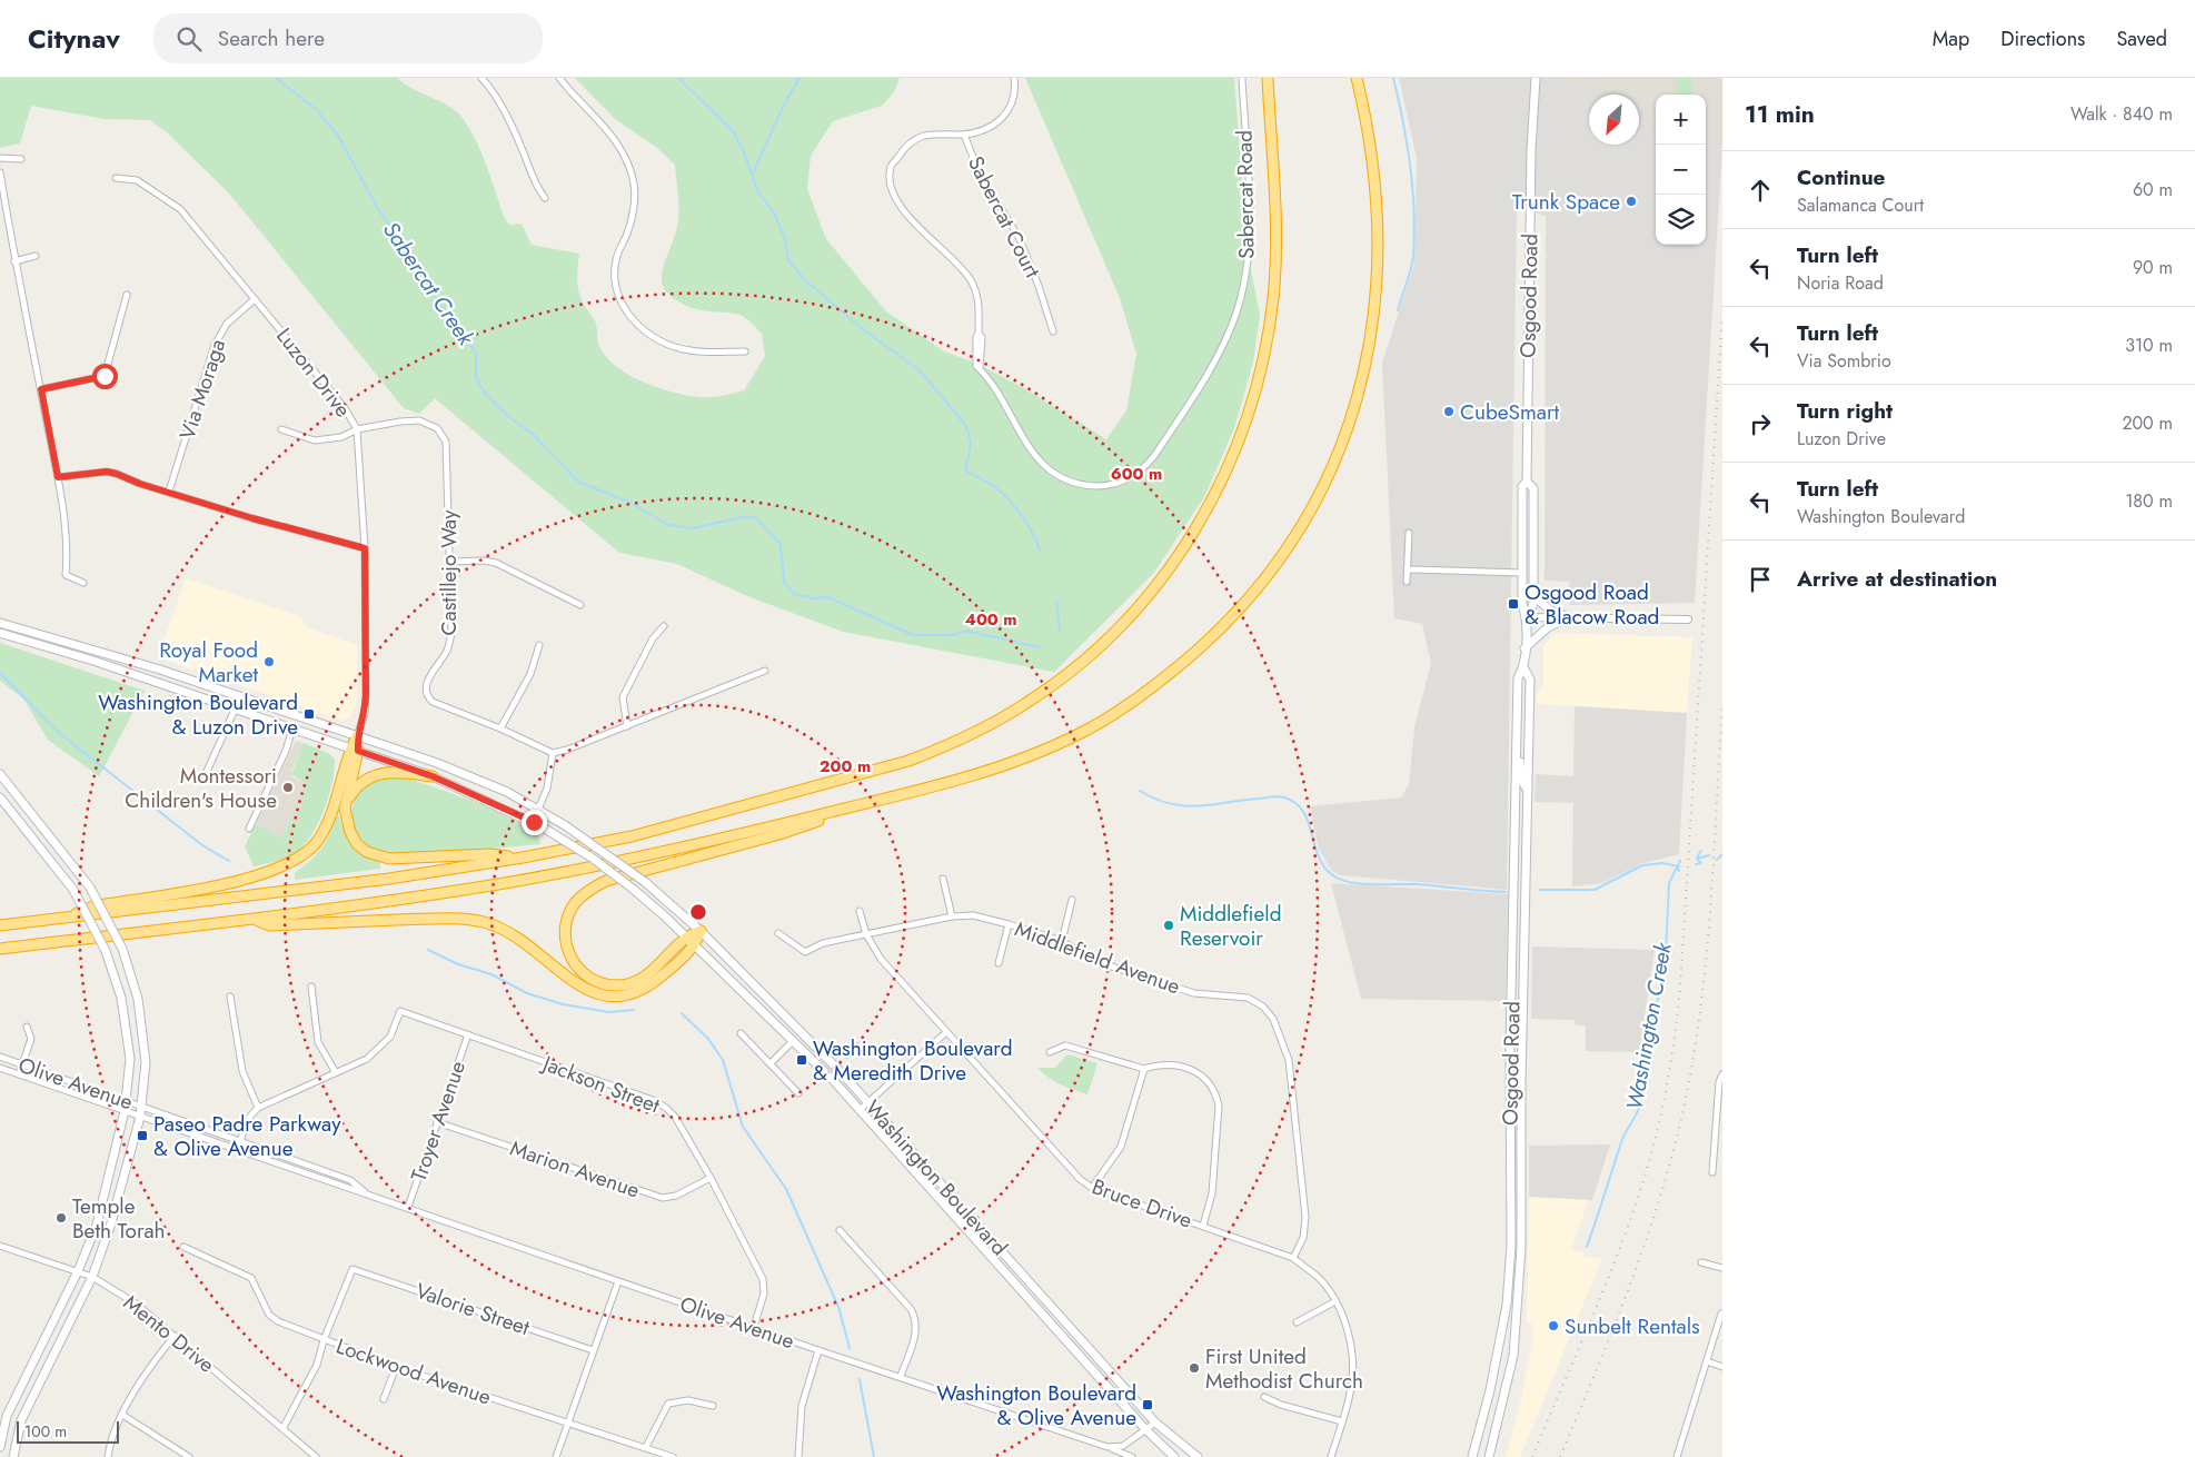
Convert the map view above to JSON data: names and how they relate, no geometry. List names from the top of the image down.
{
  "streets": {
    "main road": ["Osgood Road", "Washington Boulevard"],
    "street": [
      "Sabercat Road",
      "Sabercat Court",
      "Luzon Drive",
      "Via Moraga",
      "Castillejo Way",
      "Middlefield Avenue",
      "Olive Avenue",
      "Jackson Street",
      "Troyer Avenue",
      "Marion Avenue",
      "Bruce Drive",
      "Valorie Street",
      "Mento Drive",
      "Lockwood Avenue"
    ]
  },
  "crossings": [
    ["Sabercat Road", "Sabercat Court"],
    ["Luzon Drive", "Via Moraga"],
    ["Luzon Drive", "Castillejo Way"],
    ["Luzon Drive", "Washington Boulevard"],
    ["Middlefield Avenue", "Bruce Drive"],
    ["Olive Avenue", "Jackson Street"],
    ["Olive Avenue", "Troyer Avenue"],
    ["Jackson Street", "Troyer Avenue"],
    ["Jackson Street", "Marion Avenue"],
    ["Troyer Avenue", "Marion Avenue"],
    ["Valorie Street", "Lockwood Avenue"]
  ],
  "water": ["Sabercat Creek", "Washington Creek"],
  "places": {
    "other": [
      "Trunk Space",
      "CubeSmart",
      "Royal Food Market",
      "Montessori Children's House",
      "Middlefield Reservoir",
      "Temple Beth Torah",
      "Sunbelt Rentals",
      "First United Methodist Church"
    ],
    "transit": [
      "Osgood Road & Blacow Road",
      "Washington Boulevard & Luzon Drive",
      "Washington Boulevard & Meredith Drive",
      "Paseo Padre Parkway & Olive Avenue",
      "Washington Boulevard & Olive Avenue"
    ]
  },
  "scale_bar": "100 m",
  "north": "bottom left",
  "page": {
    "header": "Citynav",
    "search": "Search here",
    "nav": ["Map", "Directions", "Saved"],
    "heading": ["11 min", "Walk · 840 m"],
    "map_buttons": ["+", "−"],
    "list": [
      ["Continue", "Salamanca Court", "60 m"],
      ["Turn left", "Noria Road", "90 m"],
      ["Turn left", "Via Sombrio", "310 m"],
      ["Turn right", "Luzon Drive", "200 m"],
      ["Turn left", "Washington Boulevard", "180 m"],
      "Arrive at destination"
    ],
    "scale": "100 m"
  },
  "rings": ["600 m", "400 m", "200 m"]
}
